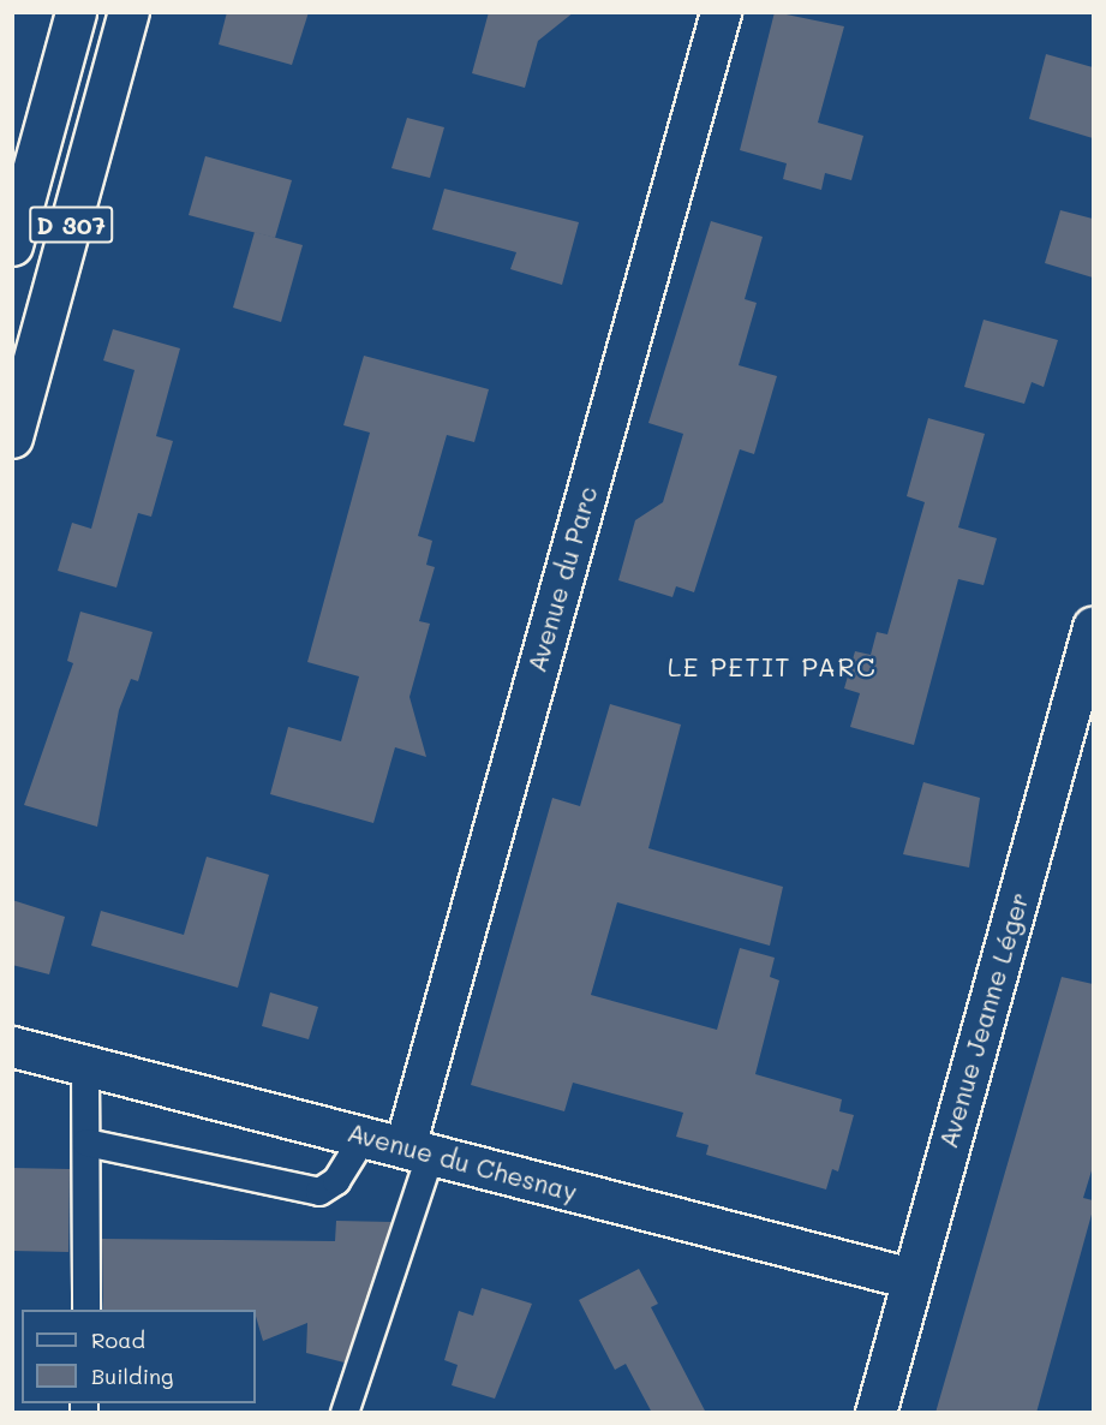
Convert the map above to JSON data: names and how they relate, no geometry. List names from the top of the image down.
{
  "streets": {
    "street": [
      "D 307",
      "Avenue du Parc",
      "Avenue Jeanne Léger",
      "Avenue du Chesnay"
    ]
  },
  "crossings": [
    ["Avenue du Parc", "Avenue du Chesnay"],
    ["Avenue Jeanne Léger", "Avenue du Chesnay"]
  ],
  "districts": ["LE PETIT PARC"],
  "legend": ["Road", "Building"]
}
